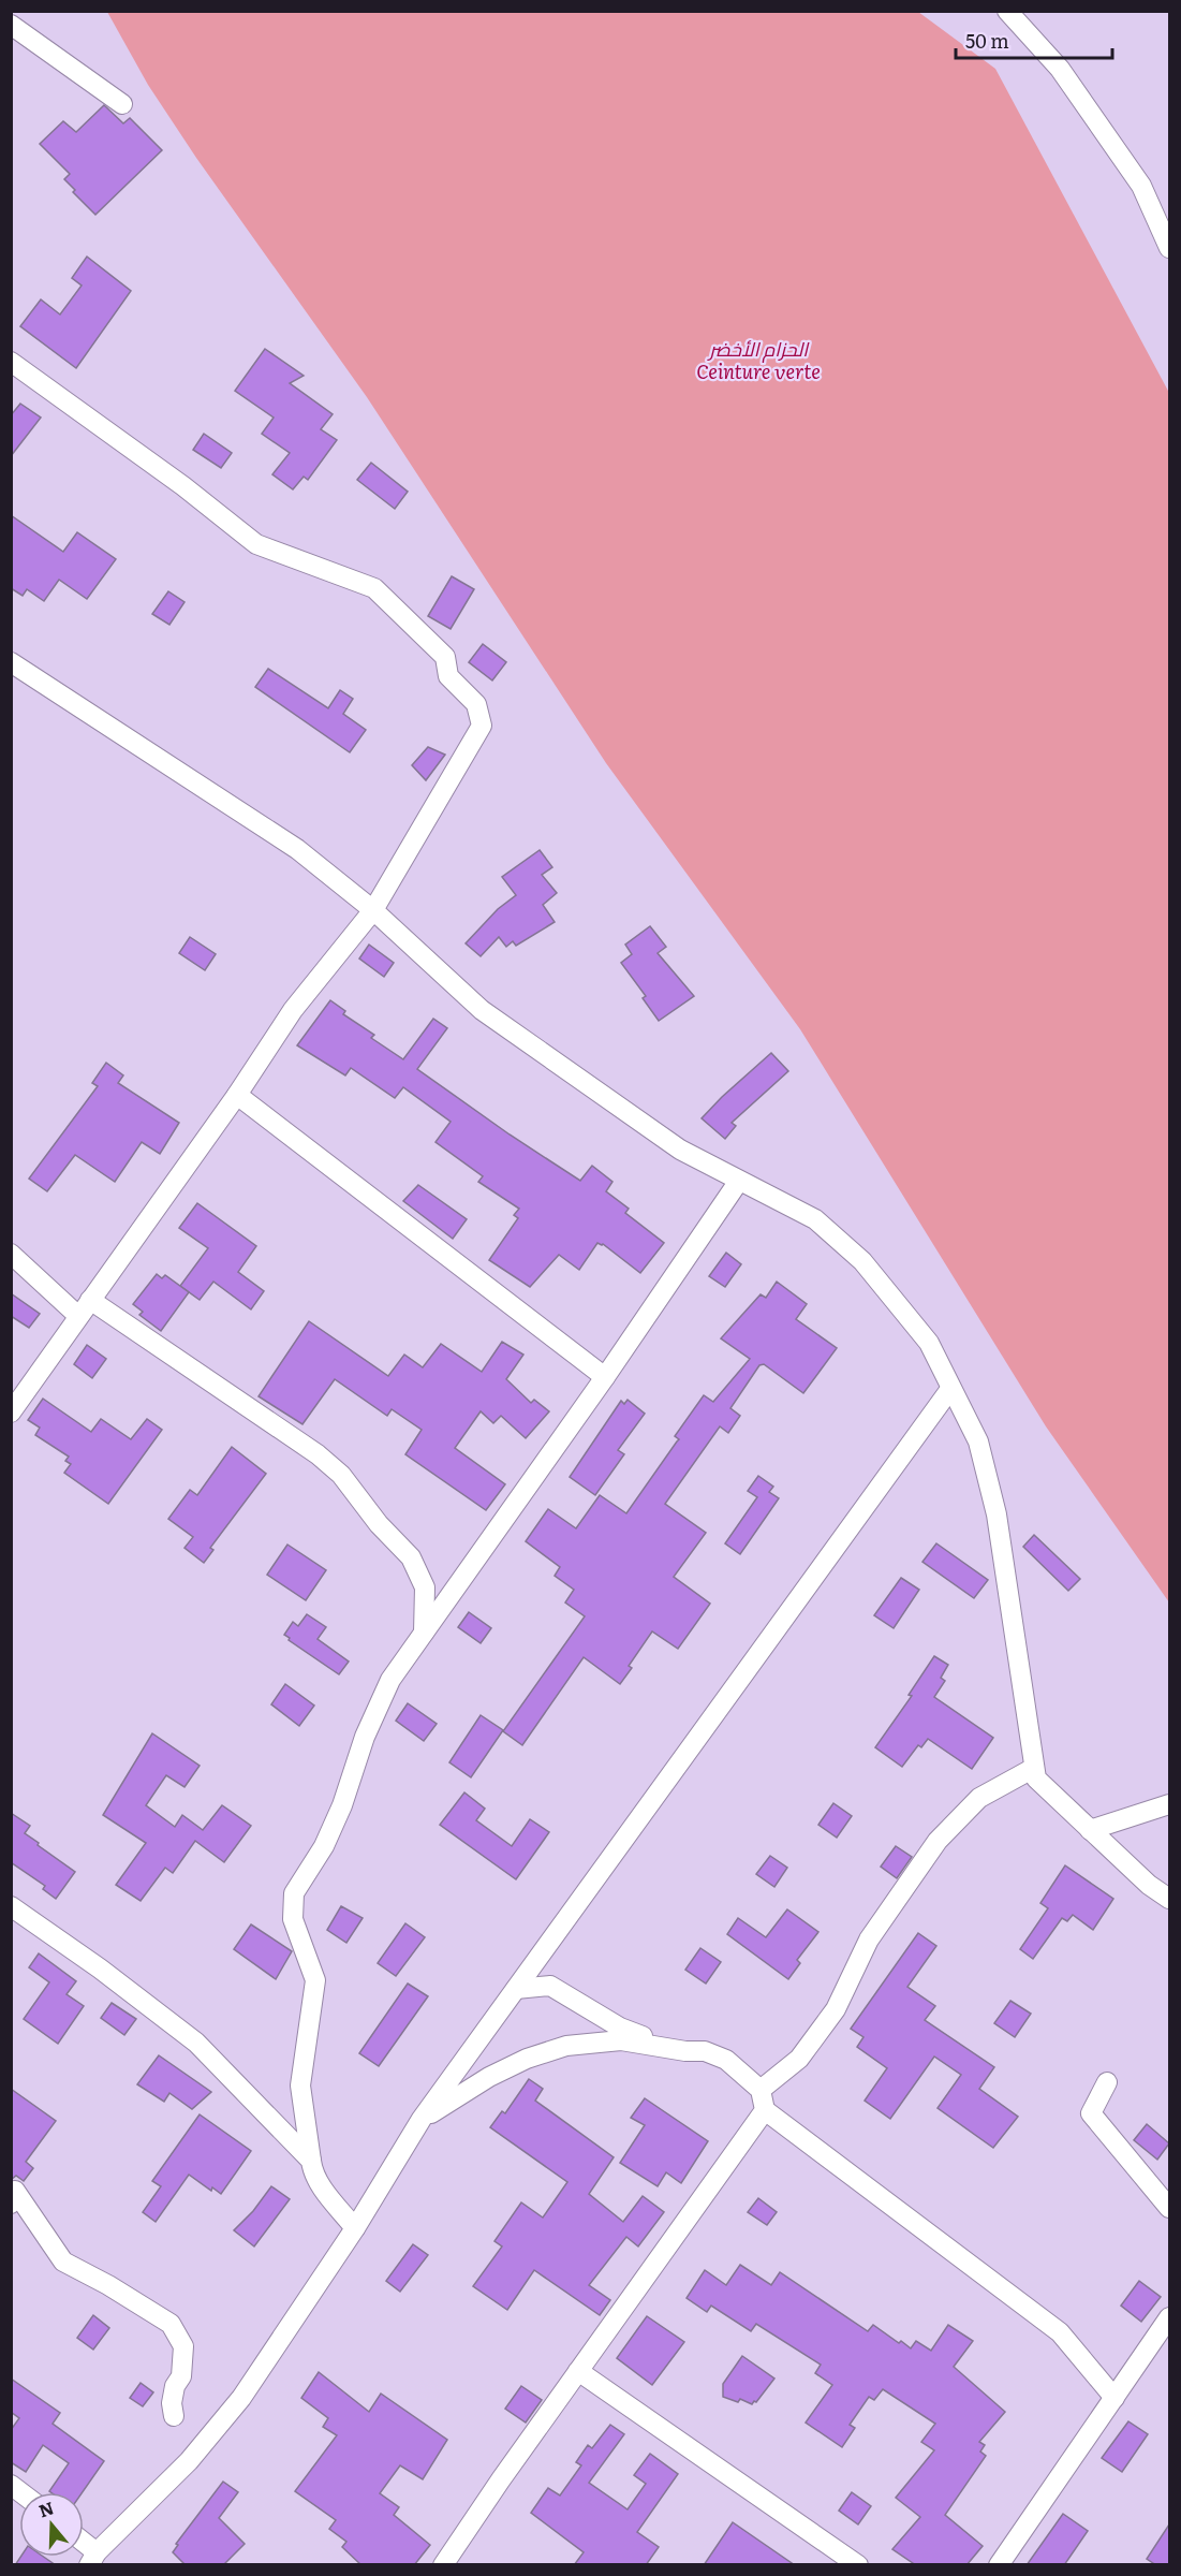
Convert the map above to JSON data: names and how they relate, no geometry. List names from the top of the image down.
{
  "parks": ["الحزام الأخضر Ceinture verte"],
  "scale_bar": "50 m",
  "north": "top"
}
